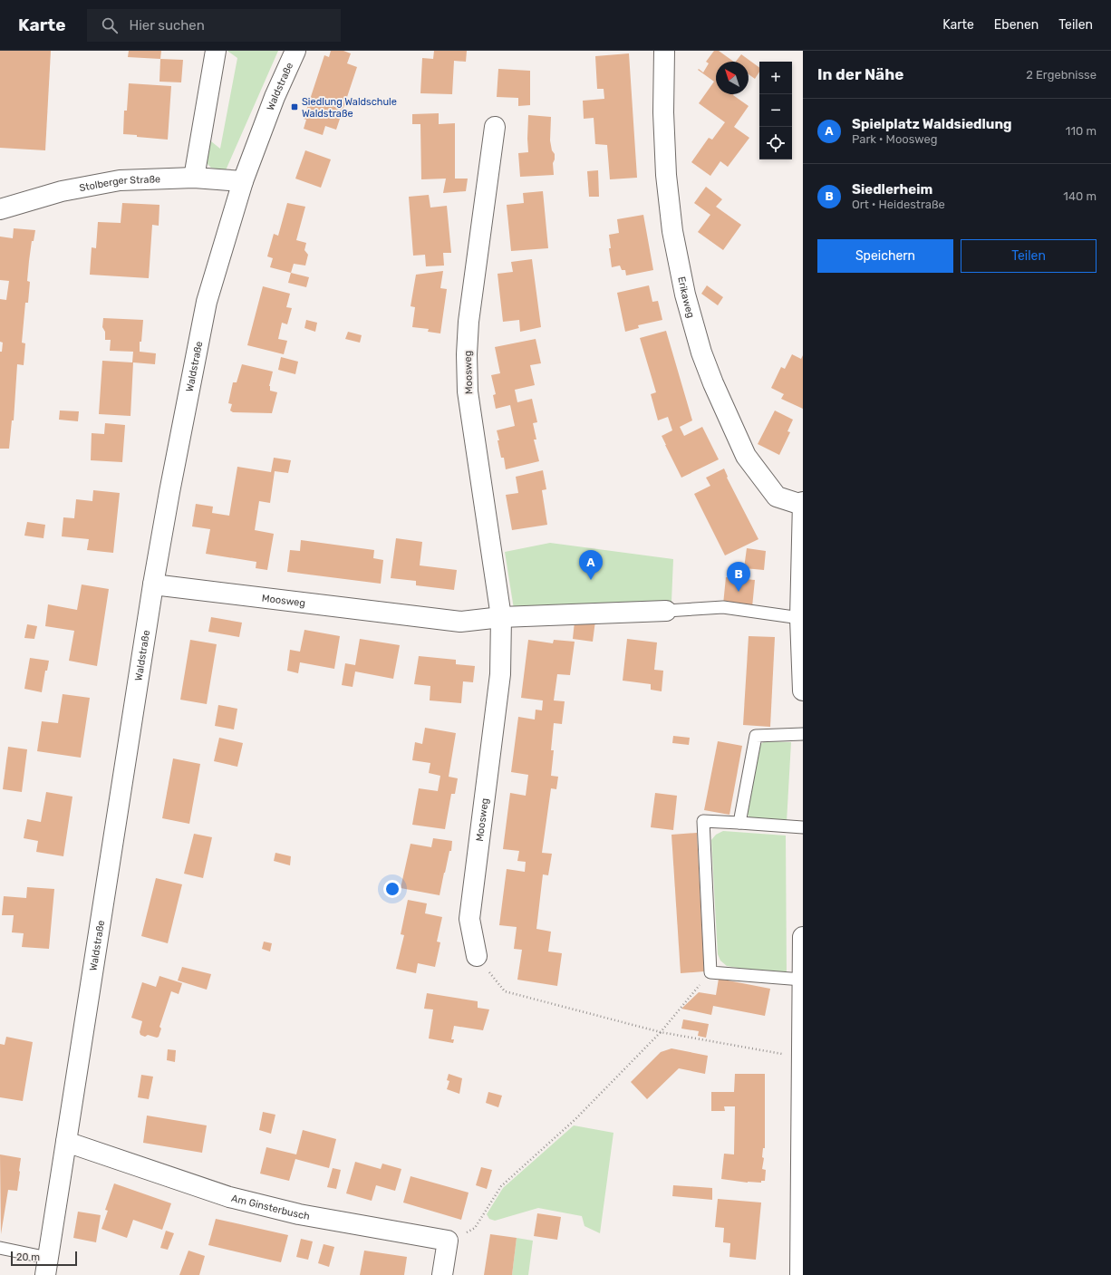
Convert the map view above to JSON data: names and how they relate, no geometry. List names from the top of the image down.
{
  "streets": {
    "street": [
      "Waldstraße",
      "Stolberger Straße",
      "Erikaweg",
      "Moosweg",
      "Am Ginsterbusch"
    ]
  },
  "crossings": [
    ["Waldstraße", "Stolberger Straße"],
    ["Waldstraße", "Moosweg"],
    ["Waldstraße", "Am Ginsterbusch"]
  ],
  "places": {
    "transit": ["Siedlung Waldschule Waldstraße"]
  },
  "scale_bar": "20 m",
  "north": "top left",
  "page": {
    "header": "Karte",
    "search": "Hier suchen",
    "nav": ["Karte", "Ebenen", "Teilen"],
    "heading": ["In der Nähe", "2 Ergebnisse"],
    "map_buttons": ["+", "−"],
    "list": [
      {
        "mark": "A",
        "name": "Spielplatz Waldsiedlung",
        "note": "Park · Moosweg",
        "value": "110 m"
      },
      {
        "mark": "B",
        "name": "Siedlerheim",
        "note": "Ort · Heidestraße",
        "value": "140 m"
      }
    ],
    "buttons": ["Speichern", "Teilen"],
    "pins": ["A", "B"],
    "scale": "20 m"
  }
}
